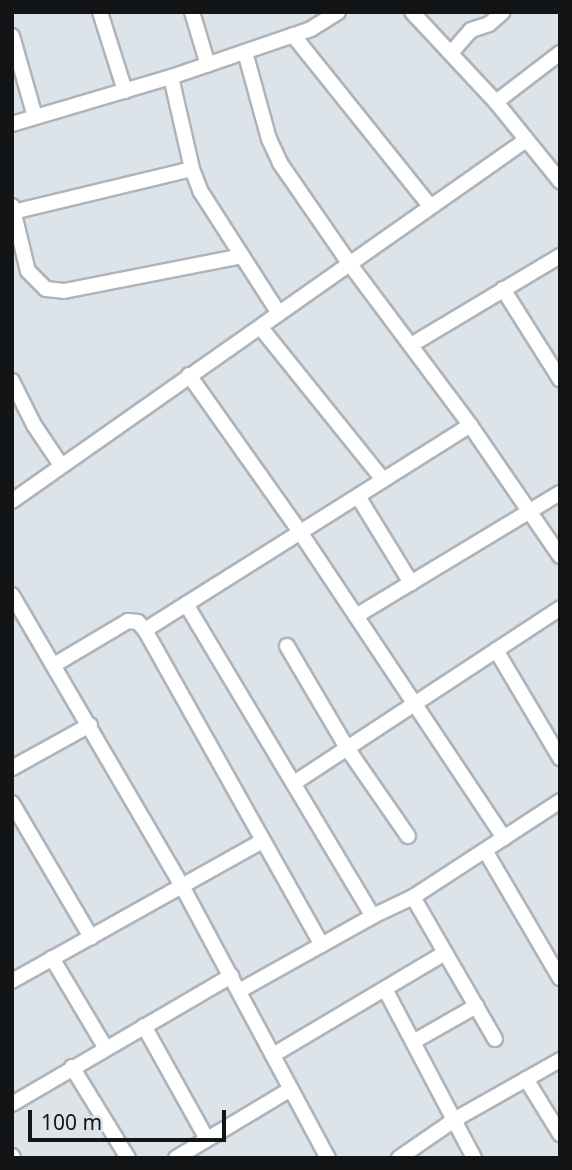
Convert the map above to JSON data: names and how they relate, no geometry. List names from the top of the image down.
{
  "scale_bar": "100 m"
}
